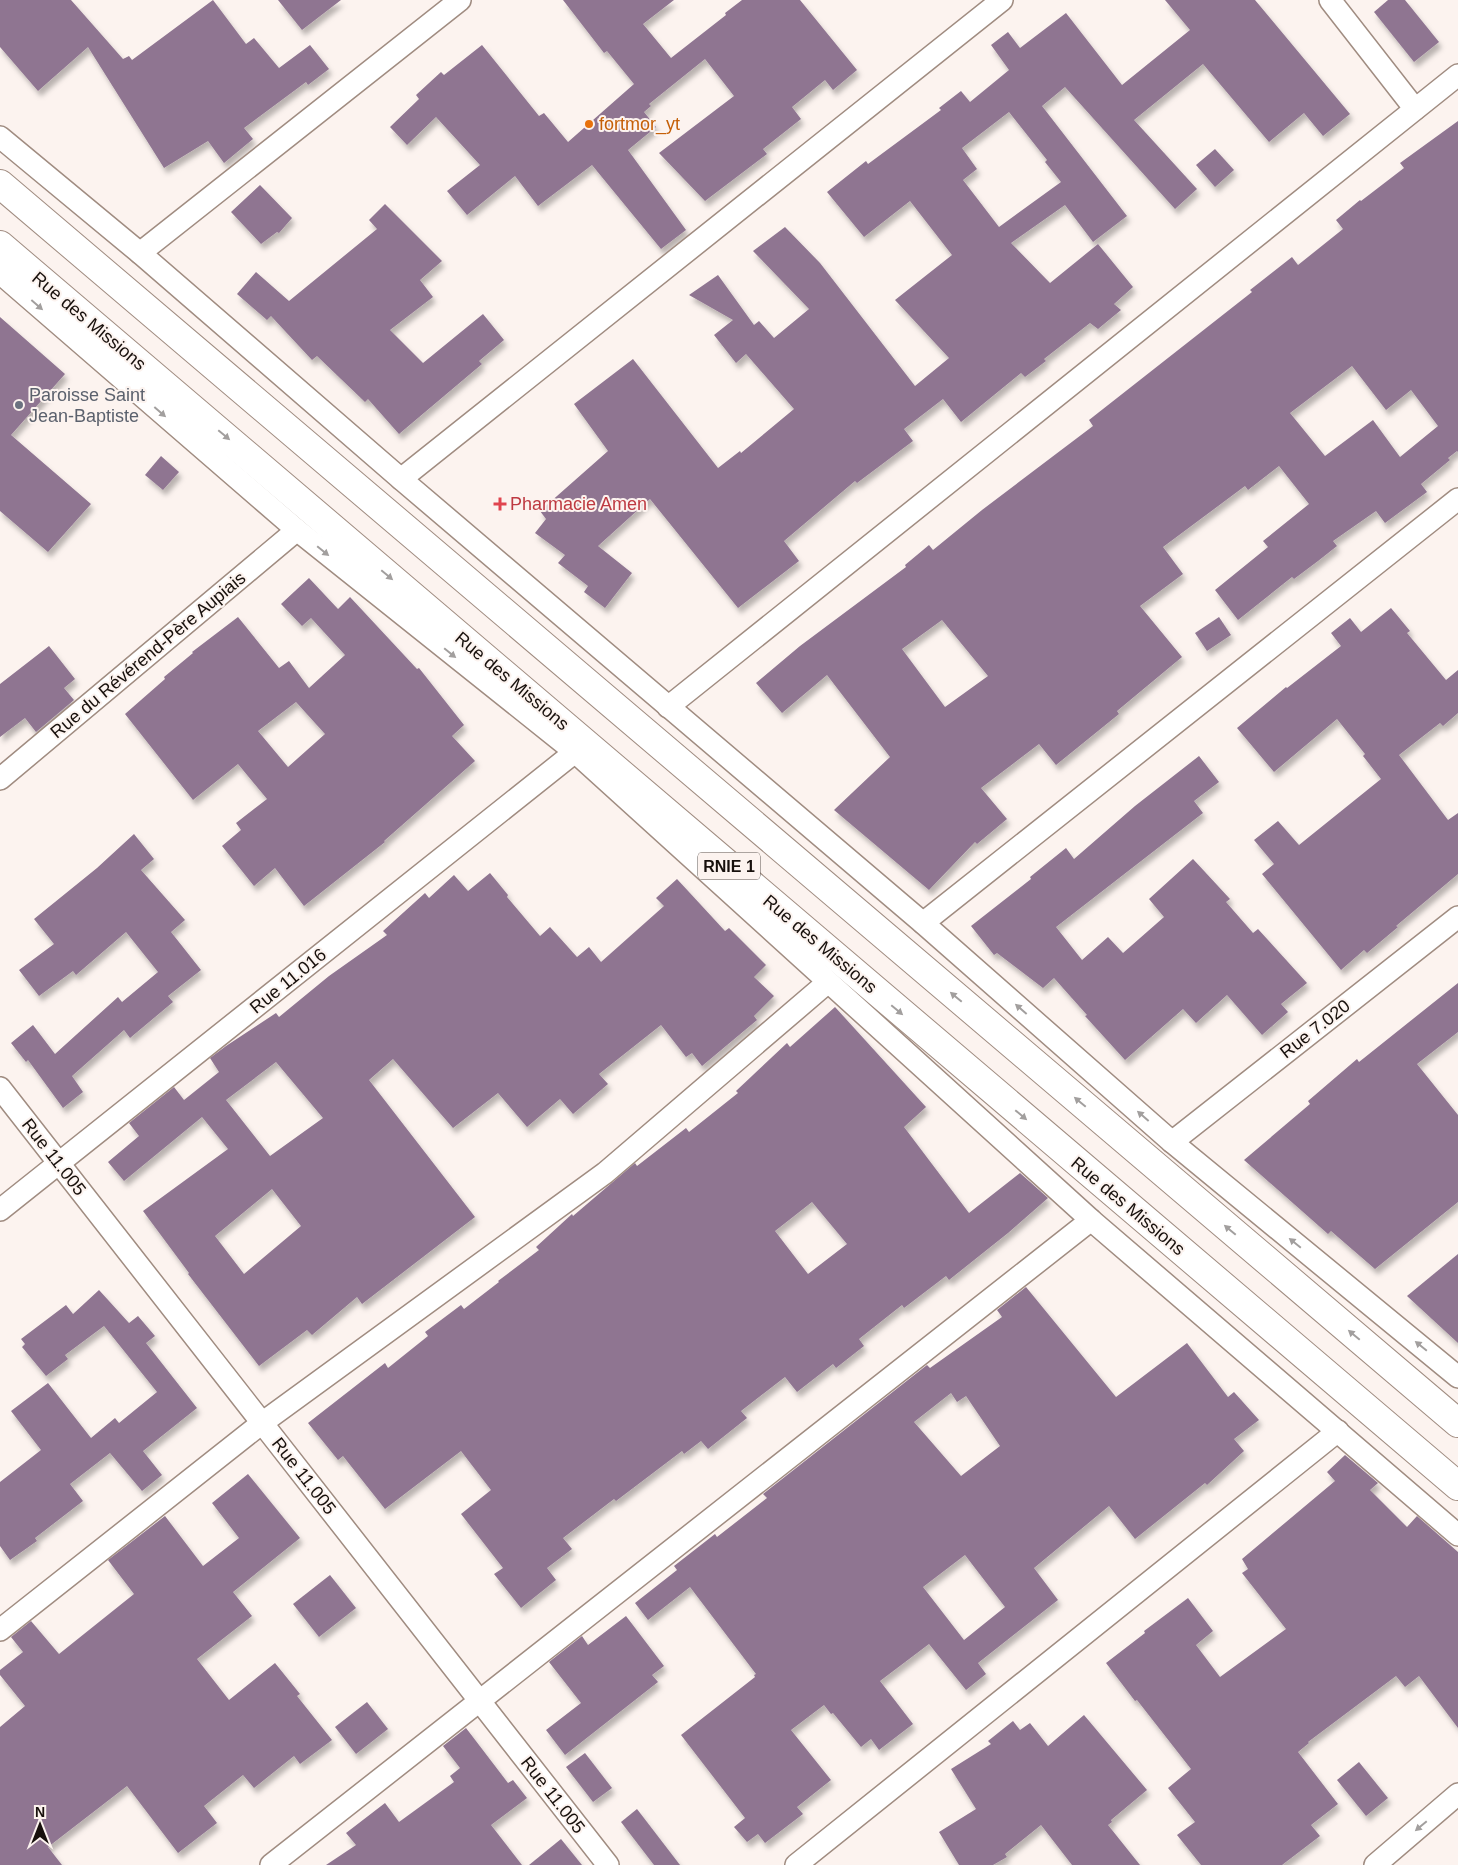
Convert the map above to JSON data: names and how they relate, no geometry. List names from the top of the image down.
{
  "streets": {
    "highway": ["Rue des Missions", "RNIE 1"],
    "street": [
      "Rue du Révérend-Père Aupiais",
      "Rue 11.016",
      "Rue 7.020",
      "Rue 11.005"
    ]
  },
  "crossings": [
    ["Rue 11.016", "Rue 11.005"]
  ],
  "places": {
    "other": ["fortmor_yt", "Paroisse Saint Jean-Baptiste"],
    "health": ["Pharmacie Amen"]
  },
  "north": "top"
}
